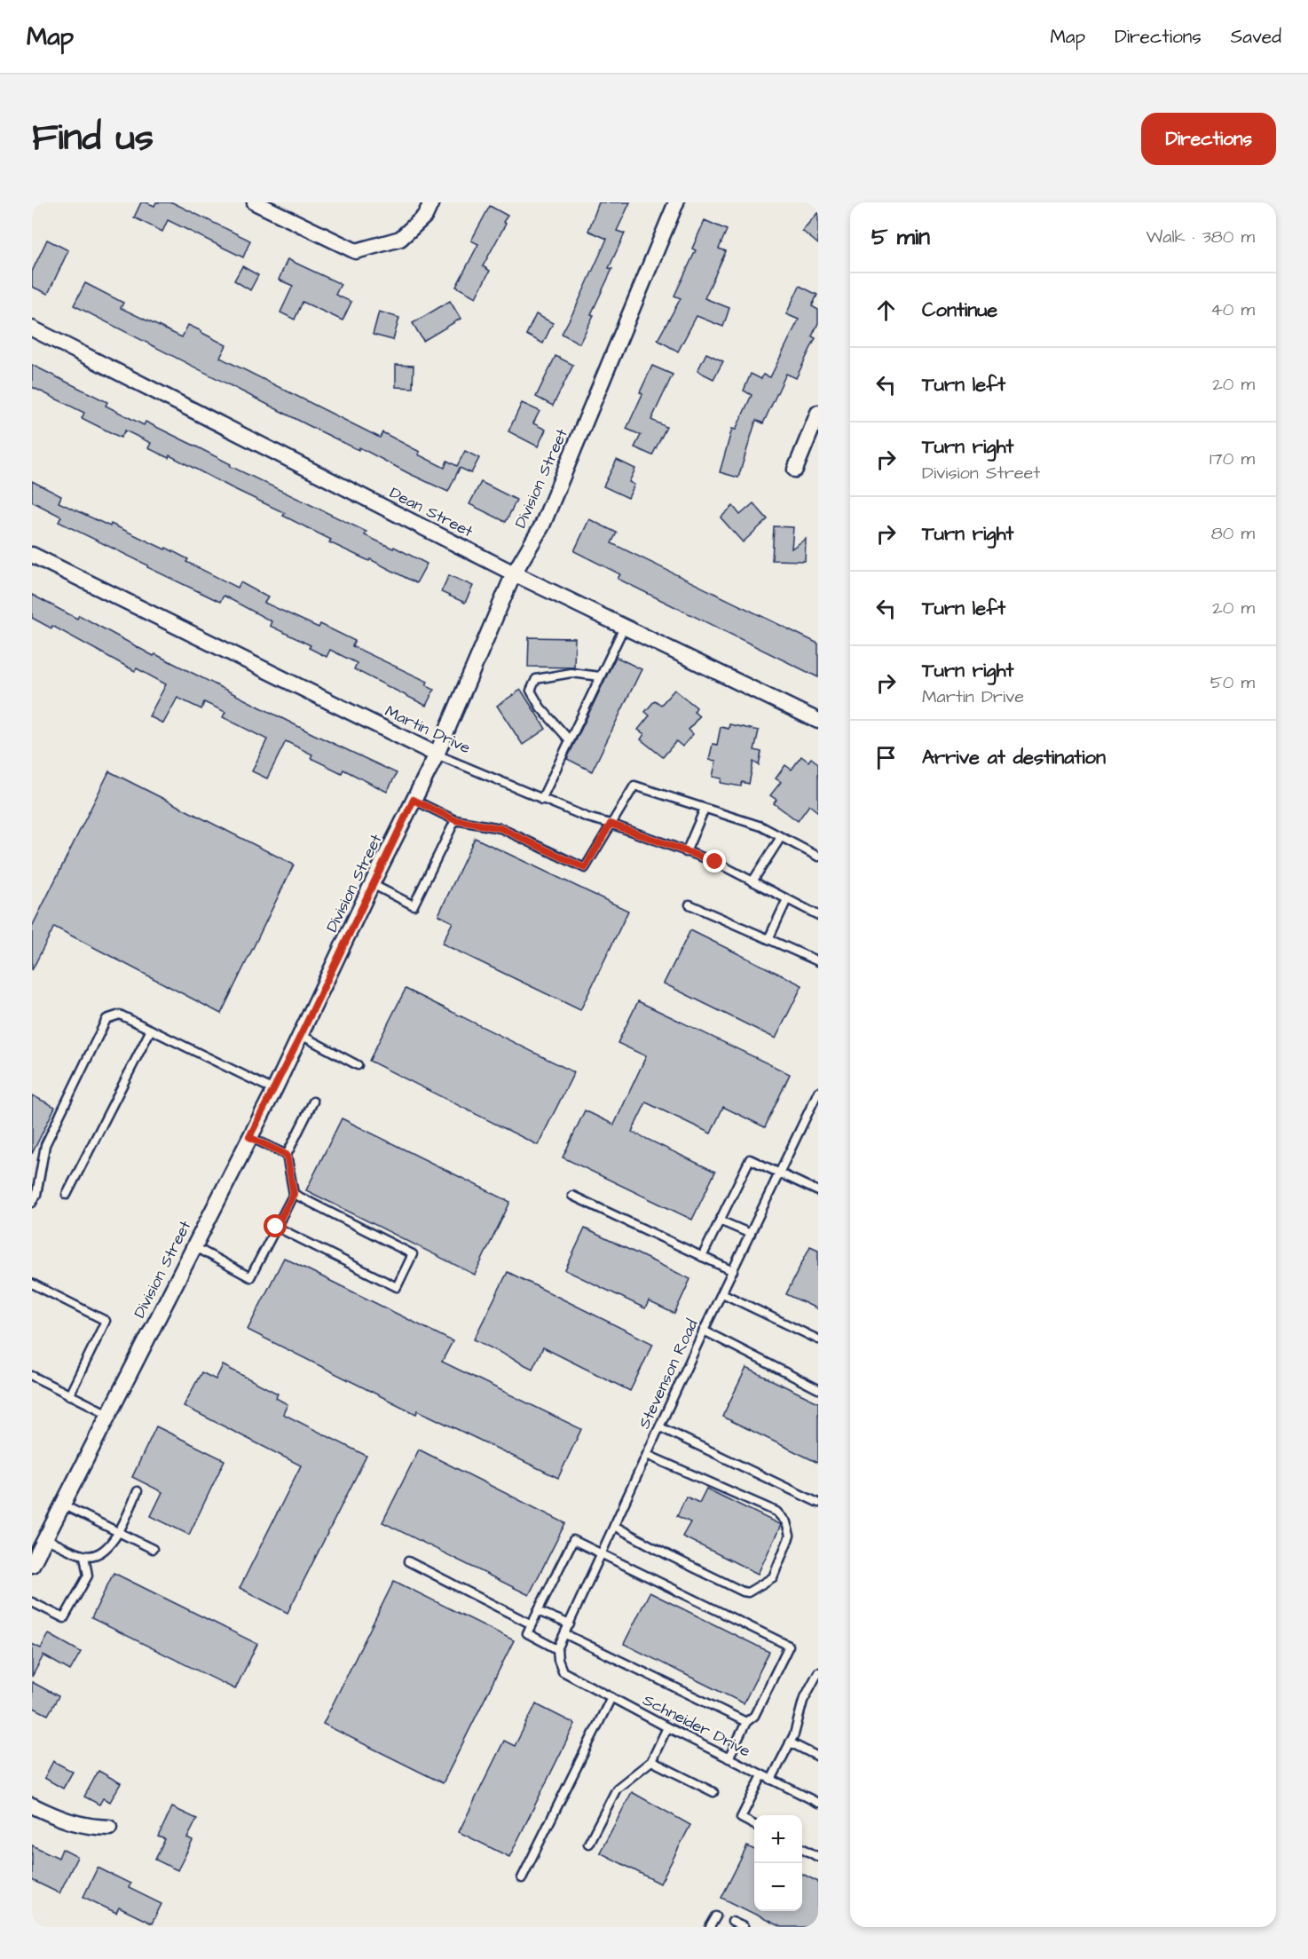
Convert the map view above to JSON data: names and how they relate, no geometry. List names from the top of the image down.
{
  "streets": {
    "street": ["Division Street", "Dean Street", "Martin Drive"],
    "lane": ["Stevenson Road", "Schneider Drive"]
  },
  "crossings": [
    ["Division Street", "Dean Street"],
    ["Division Street", "Martin Drive"],
    ["Stevenson Road", "Schneider Drive"]
  ],
  "page": {
    "header": "Map",
    "nav": ["Map", "Directions", "Saved"],
    "title": "Find us",
    "buttons": "Directions",
    "heading": ["5 min", "Walk · 380 m"],
    "list": [
      ["Continue", "40 m"],
      ["Turn left", "20 m"],
      ["Turn right", "Division Street", "170 m"],
      ["Turn right", "80 m"],
      ["Turn left", "20 m"],
      ["Turn right", "Martin Drive", "50 m"],
      "Arrive at destination"
    ],
    "map_buttons": ["+", "−"]
  }
}
